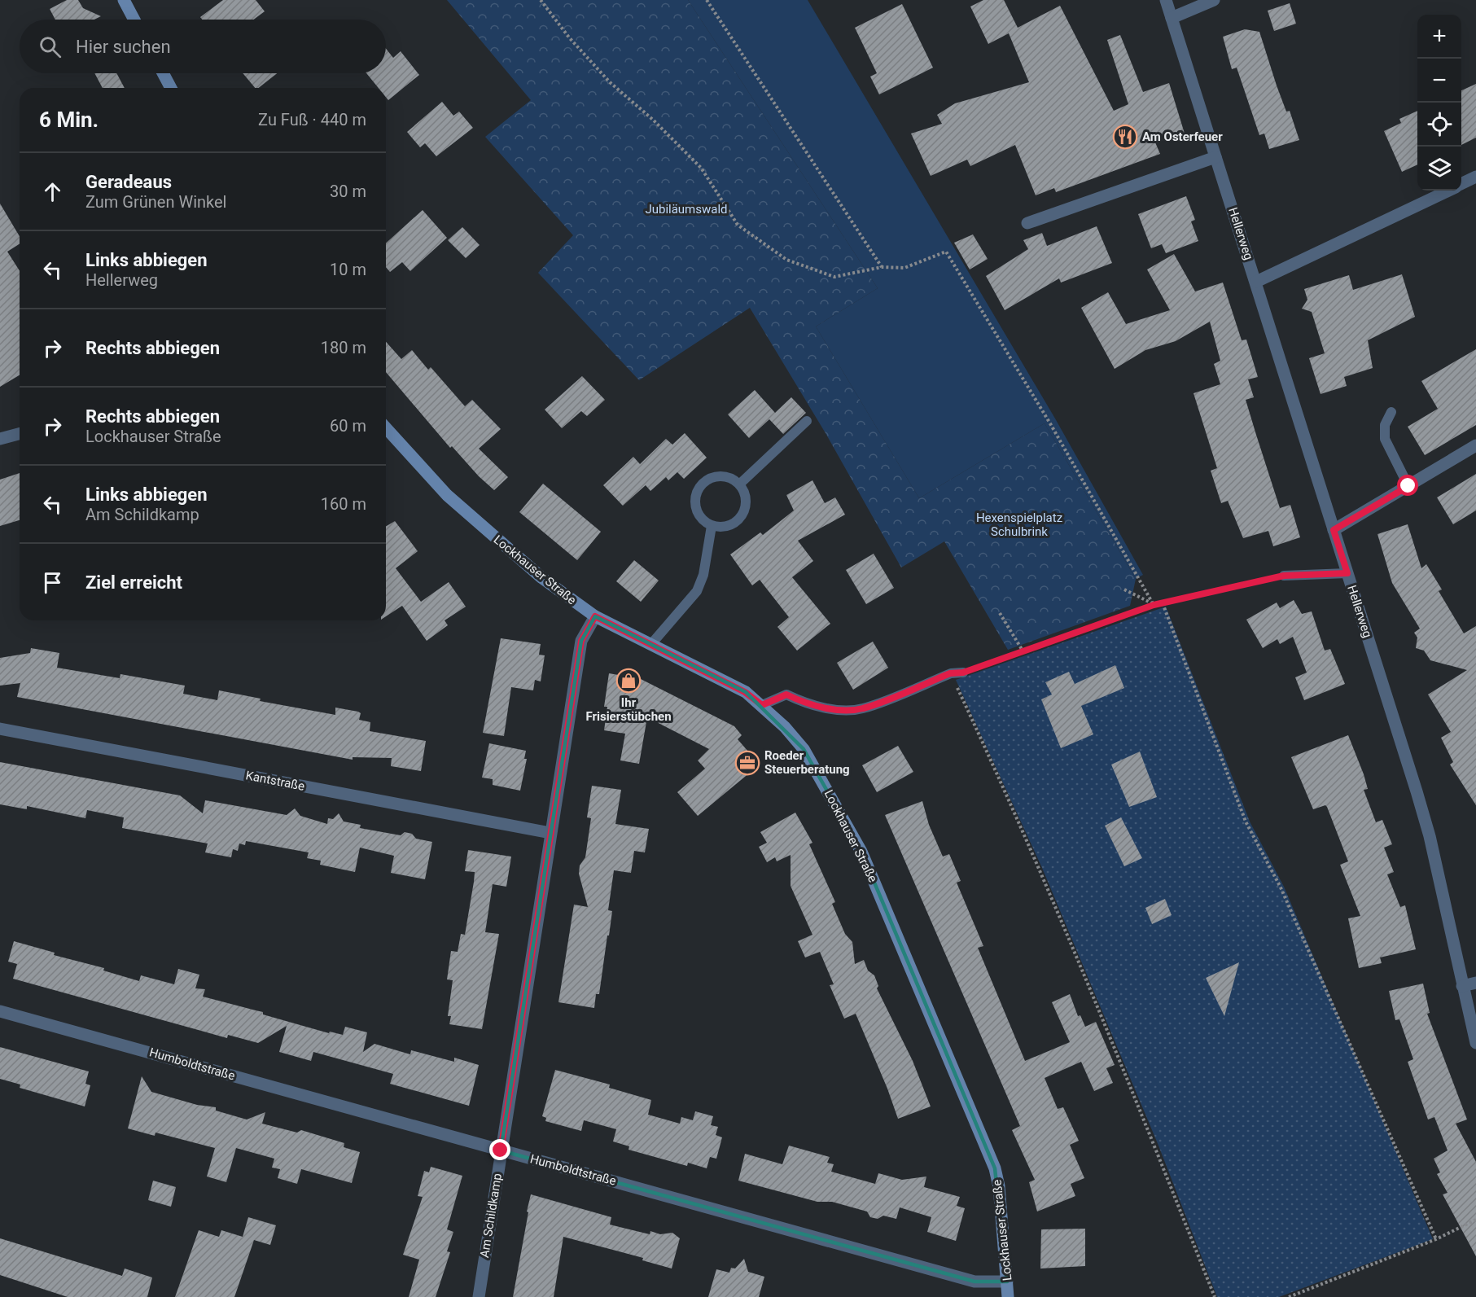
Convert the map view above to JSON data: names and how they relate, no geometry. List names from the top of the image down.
{
  "streets": {
    "street": [
      "Hellerweg",
      "Lockhauser Straße",
      "Kantstraße",
      "Humboldtstraße",
      "Am Schildkamp"
    ]
  },
  "crossings": [
    ["Lockhauser Straße", "Humboldtstraße"],
    ["Lockhauser Straße", "Am Schildkamp"],
    ["Kantstraße", "Am Schildkamp"],
    ["Humboldtstraße", "Am Schildkamp"]
  ],
  "parks": ["Jubiläumswald", "Hexenspielplatz Schulbrink"],
  "places": {
    "restaurant": ["Am Osterfeuer"],
    "shop": ["Ihr Frisierstübchen"],
    "office": ["Roeder Steuerberatung"]
  },
  "page": {
    "map_buttons": ["+", "−"],
    "search": "Hier suchen",
    "heading": ["6 Min.", "Zu Fuß · 440 m"],
    "list": [
      ["Geradeaus", "Zum Grünen Winkel", "30 m"],
      ["Links abbiegen", "Hellerweg", "10 m"],
      ["Rechts abbiegen", "180 m"],
      ["Rechts abbiegen", "Lockhauser Straße", "60 m"],
      ["Links abbiegen", "Am Schildkamp", "160 m"],
      "Ziel erreicht"
    ]
  }
}
